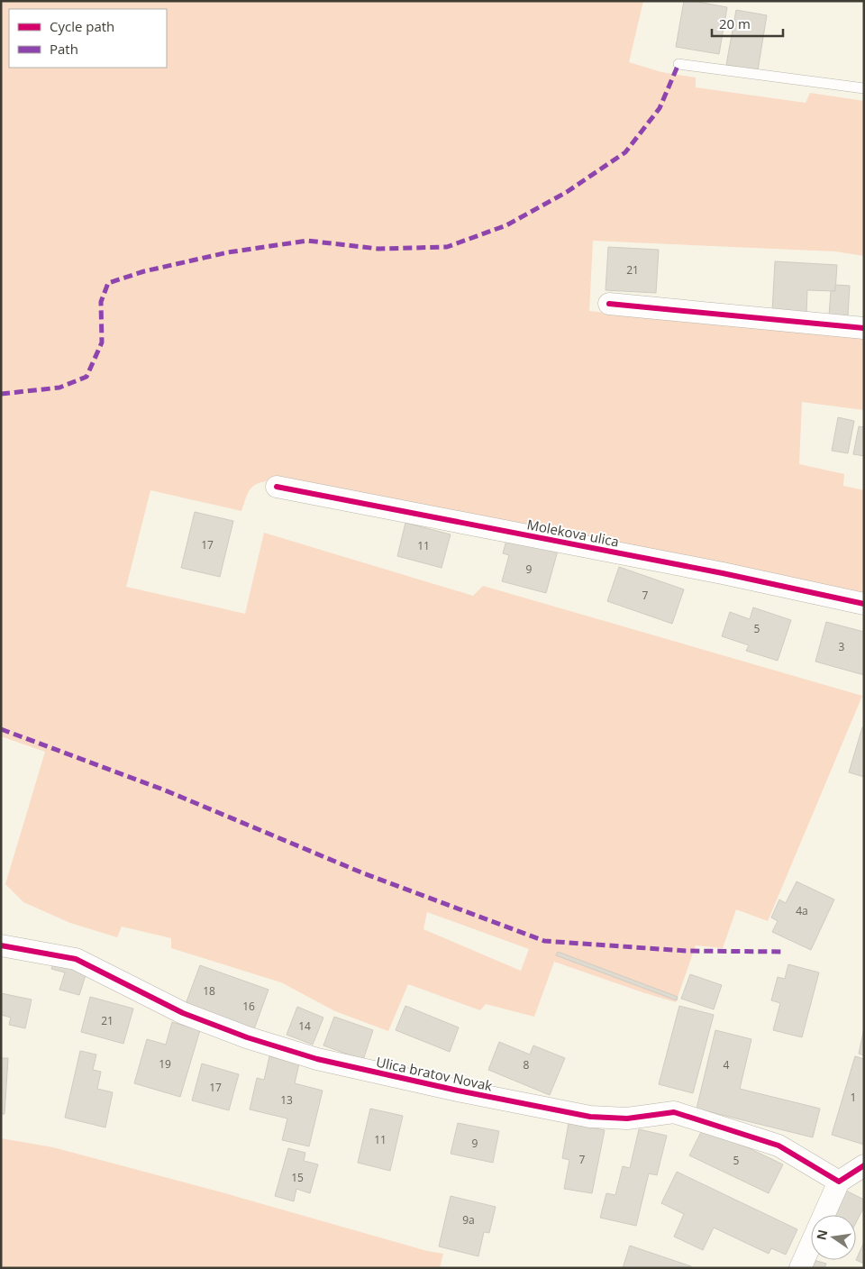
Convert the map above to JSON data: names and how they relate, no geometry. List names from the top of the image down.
{
  "streets": {
    "street": ["Molekova ulica", "Ulica bratov Novak"]
  },
  "house_numbers": [
    "21",
    "17",
    "11",
    "9",
    "7",
    "5",
    "3",
    "4a",
    "18",
    "16",
    "21",
    "14",
    "19",
    "8",
    "4",
    "17",
    "1",
    "13",
    "11",
    "9",
    "7",
    "5",
    "15",
    "9a"
  ],
  "legend": ["Cycle path", "Path"],
  "scale_bar": "20 m",
  "north": "left"
}
